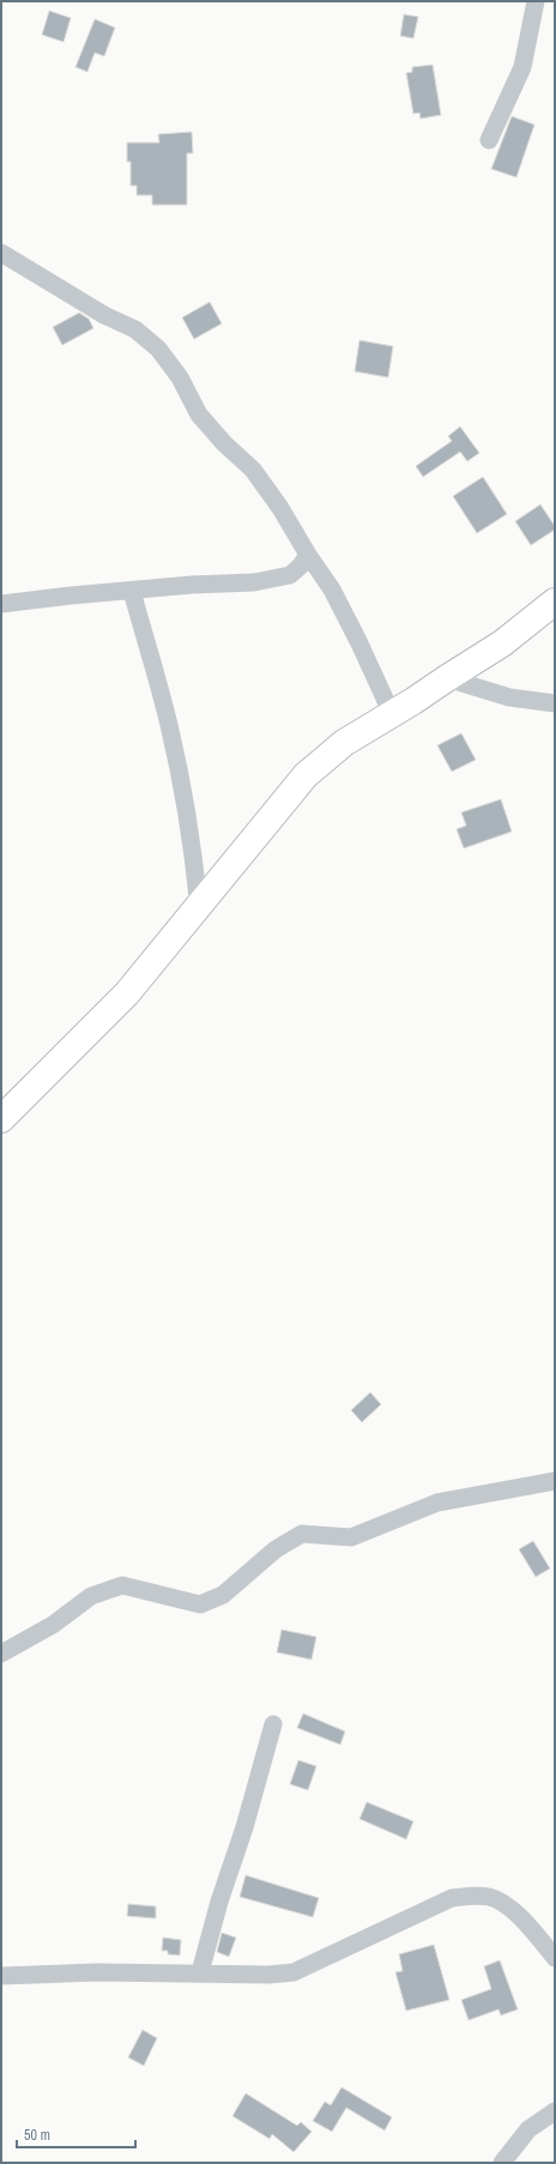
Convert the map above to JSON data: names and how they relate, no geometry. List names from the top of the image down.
{
  "scale_bar": "50 m"
}
